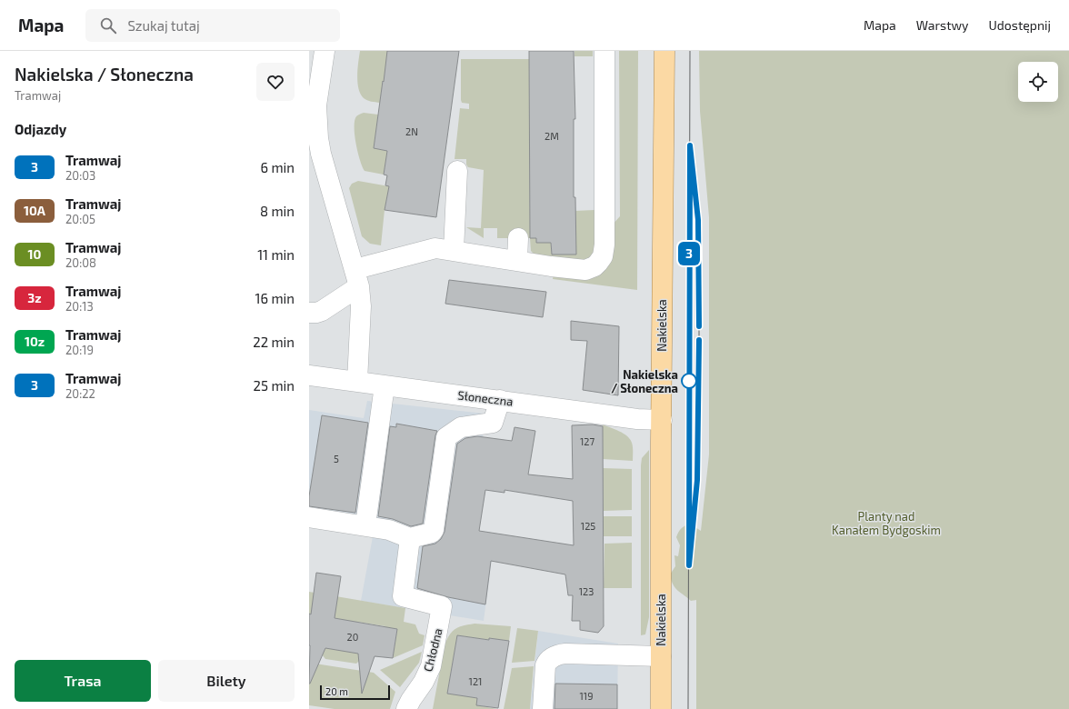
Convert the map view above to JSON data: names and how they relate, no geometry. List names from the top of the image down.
{
  "streets": {
    "main road": ["Nakielska"],
    "street": ["Słoneczna", "Chłodna"]
  },
  "crossings": [
    ["Nakielska", "Słoneczna"]
  ],
  "parks": ["Planty nad Kanałem Bydgoskim"],
  "places": ["Nakielska / Słoneczna"],
  "lines": ["tram line 3"],
  "house_numbers": [
    "2N",
    "2M",
    "127",
    "5",
    "125",
    "123",
    "20",
    "121",
    "119"
  ],
  "scale_bar": "20 m",
  "page": {
    "header": "Mapa",
    "search": "Szukaj tutaj",
    "nav": ["Mapa", "Warstwy", "Udostępnij"],
    "heading": [
      ["Nakielska / Słoneczna", "Tramwaj"],
      "Odjazdy"
    ],
    "on_map": "3",
    "list": [
      {
        "mark": "3",
        "name": "Tramwaj",
        "note": "20:03",
        "value": "6 min"
      },
      {
        "mark": "10A",
        "name": "Tramwaj",
        "note": "20:05",
        "value": "8 min"
      },
      {
        "mark": "10",
        "name": "Tramwaj",
        "note": "20:08",
        "value": "11 min"
      },
      {
        "mark": "3z",
        "name": "Tramwaj",
        "note": "20:13",
        "value": "16 min"
      },
      {
        "mark": "10z",
        "name": "Tramwaj",
        "note": "20:19",
        "value": "22 min"
      },
      {
        "mark": "3",
        "name": "Tramwaj",
        "note": "20:22",
        "value": "25 min"
      }
    ],
    "buttons": ["Trasa", "Bilety"],
    "scale": "20 m"
  }
}
